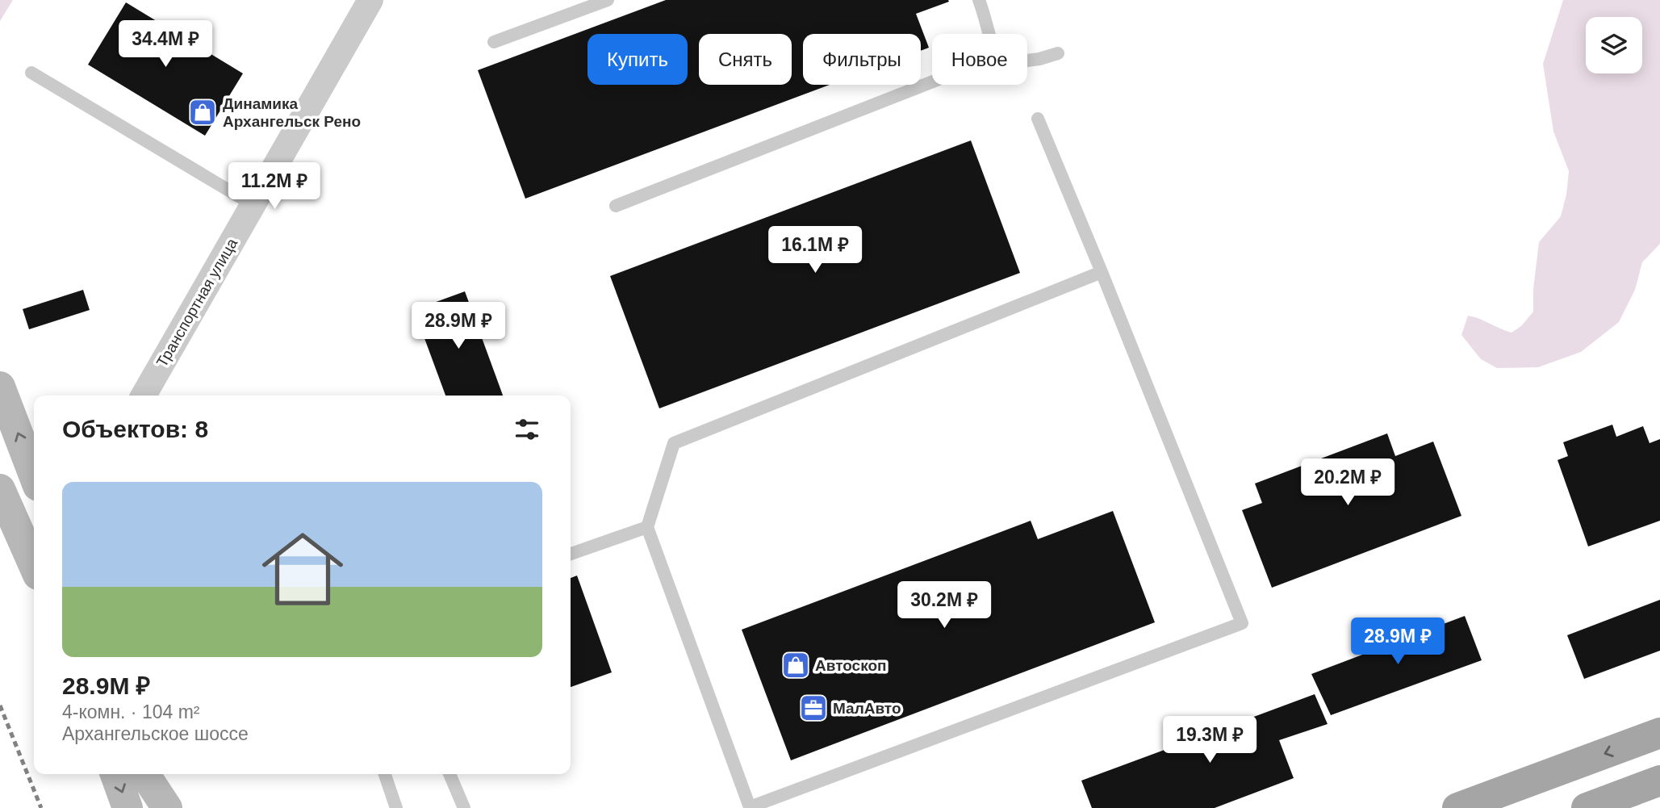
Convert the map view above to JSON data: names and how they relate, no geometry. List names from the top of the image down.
{
  "streets": {
    "street": ["Транспортная улица"]
  },
  "places": {
    "shop": ["Динамика Архангельск Рено", "Автоскоп"],
    "office": ["МалАвто"]
  },
  "page": {
    "price": [
      "34.4M ₽",
      "11.2M ₽",
      "16.1M ₽",
      "28.9M ₽",
      "20.2M ₽",
      "30.2M ₽",
      "28.9M ₽",
      "19.3M ₽"
    ],
    "chip": [
      "Купить",
      "Снять",
      "Фильтры",
      "Новое"
    ],
    "heading": "Объектов: 8",
    "list": [
      {
        "name": "28.9M ₽",
        "note": "4-комн. · 104 m² · Архангельское шоссе"
      }
    ]
  }
}
